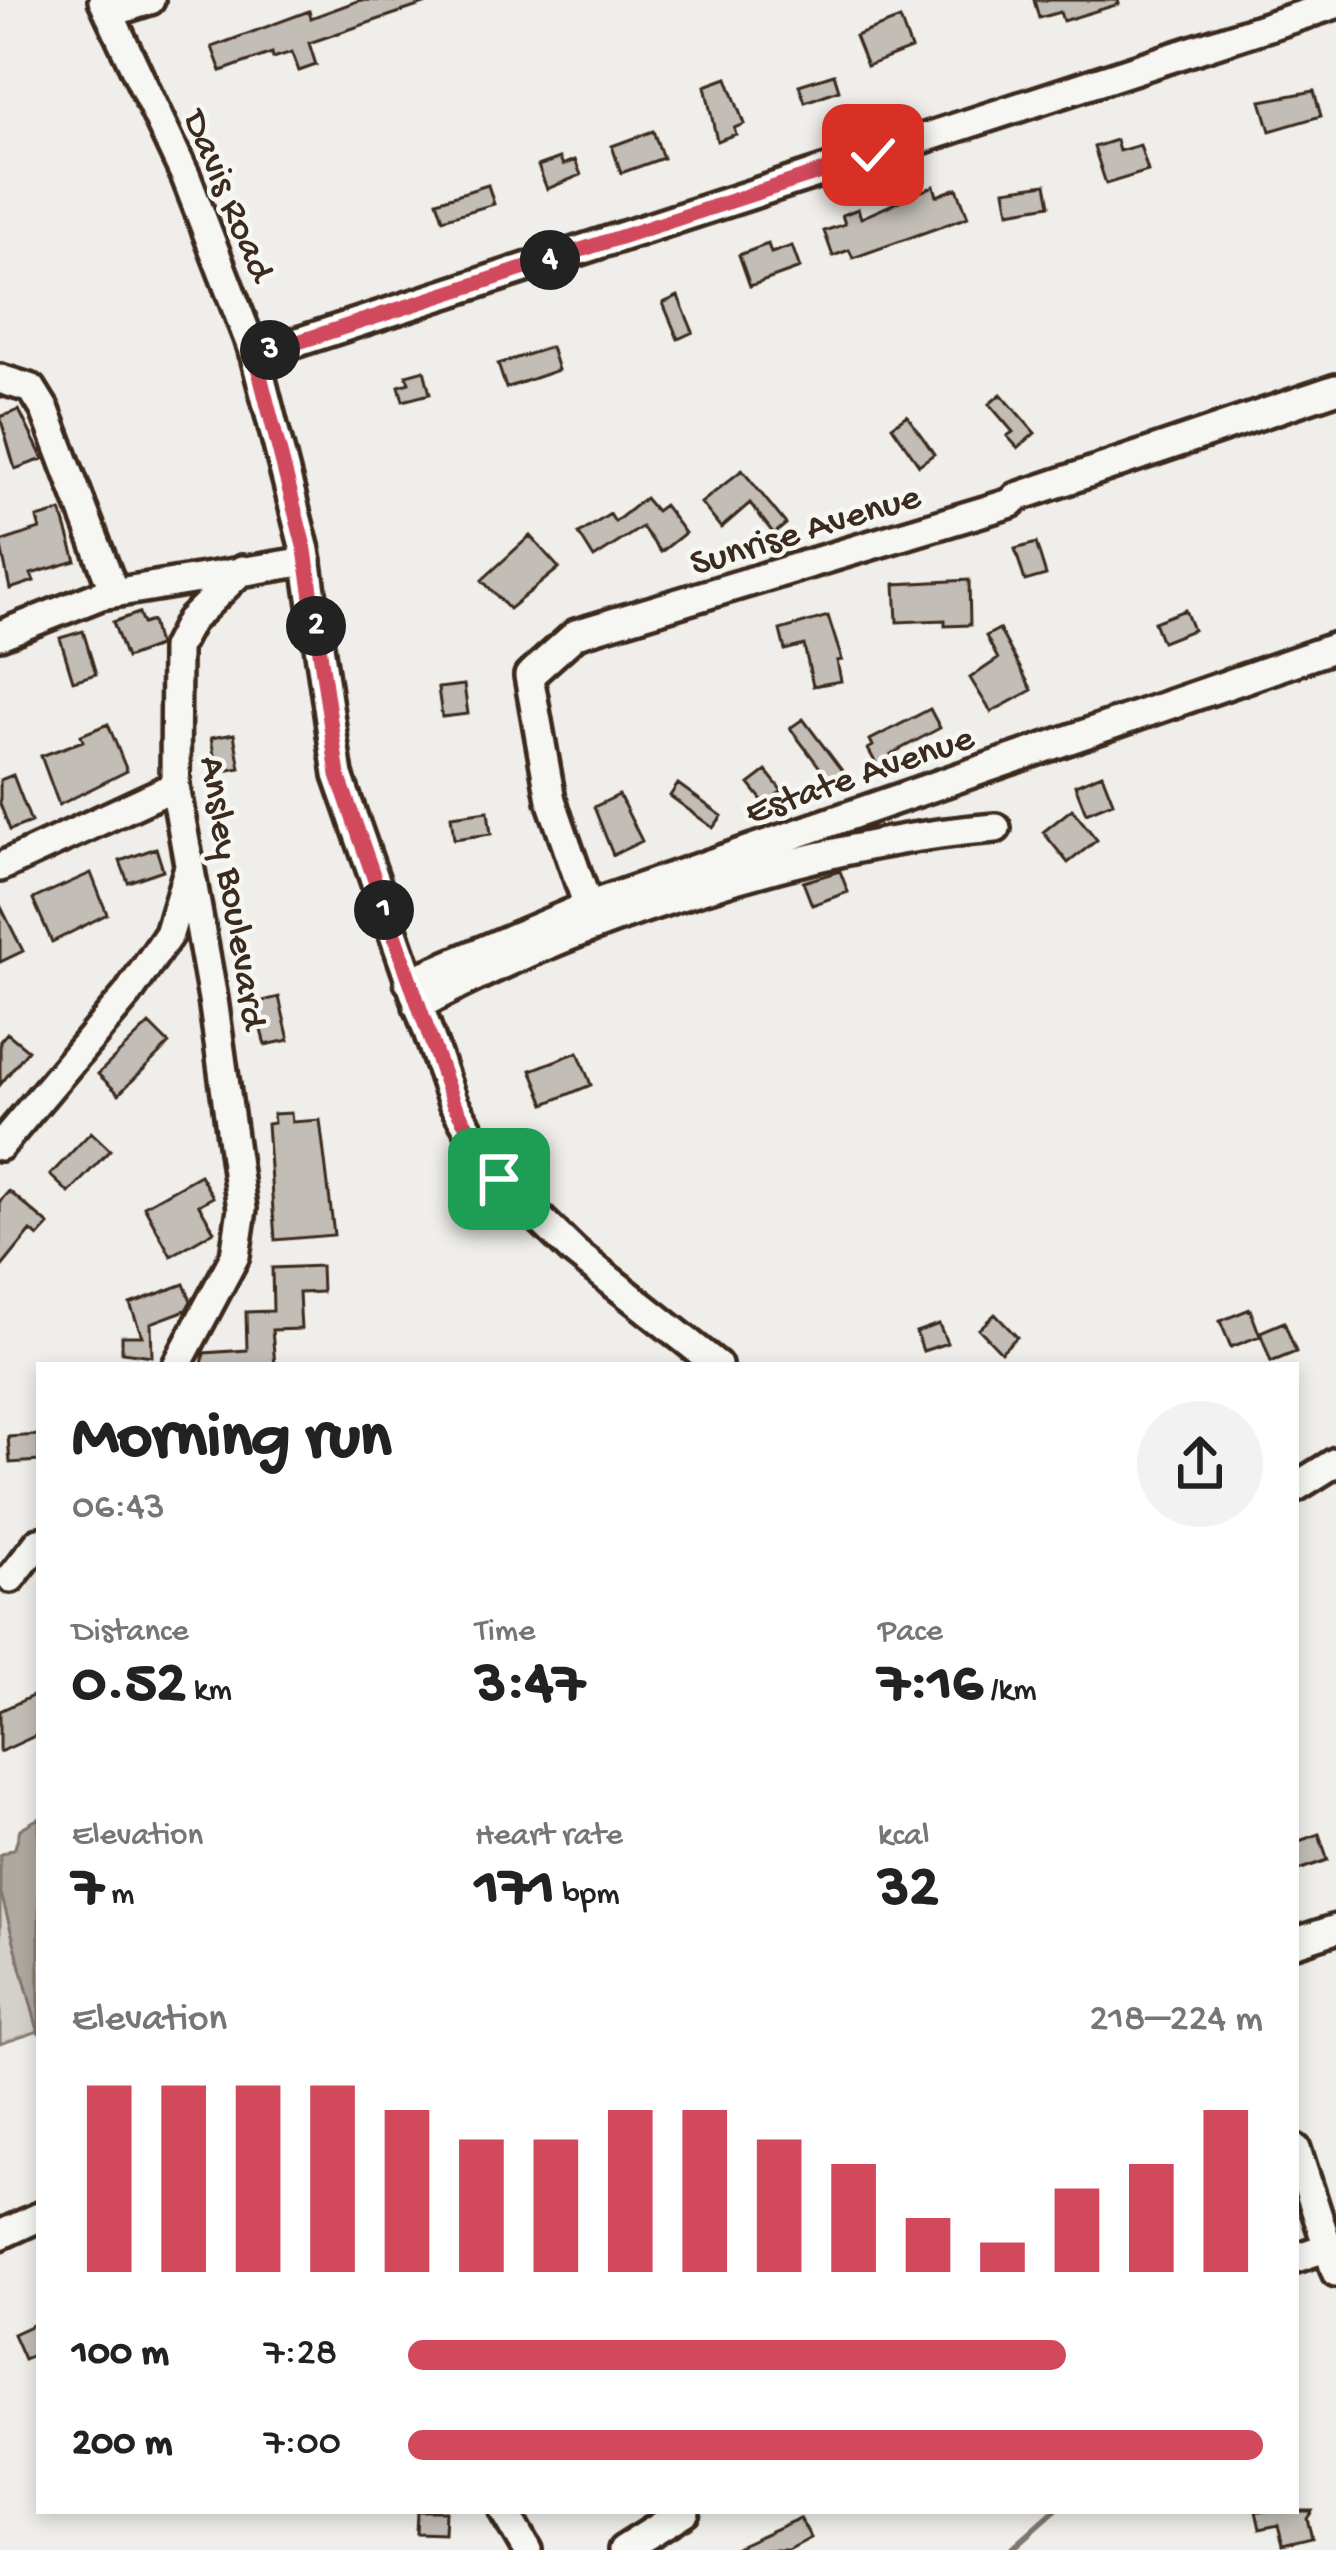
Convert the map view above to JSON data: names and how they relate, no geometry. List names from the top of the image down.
{
  "streets": {
    "street": [
      "Davis Road",
      "Sunrise Avenue",
      "Estate Avenue",
      "Ansley Boulevard"
    ]
  },
  "crossings": [
    ["Davis Road", "Estate Avenue"],
    ["Sunrise Avenue", "Estate Avenue"]
  ],
  "page": {
    "pins": [
      "4",
      "3",
      "2",
      "1"
    ],
    "heading": ["Morning run", "06:43"],
    "stats": [
      ["Distance", "0.52 km"],
      ["Time", "3:47"],
      ["Pace", "7:16 /km"],
      ["Elevation", "7 m"],
      ["Heart rate", "171 bpm"],
      ["kcal", "32"]
    ],
    "chart": ["Elevation", "218–224 m"],
    "list": [
      {
        "name": "100 m",
        "note": "7:28"
      },
      {
        "name": "200 m",
        "note": "7:00"
      }
    ]
  }
}
